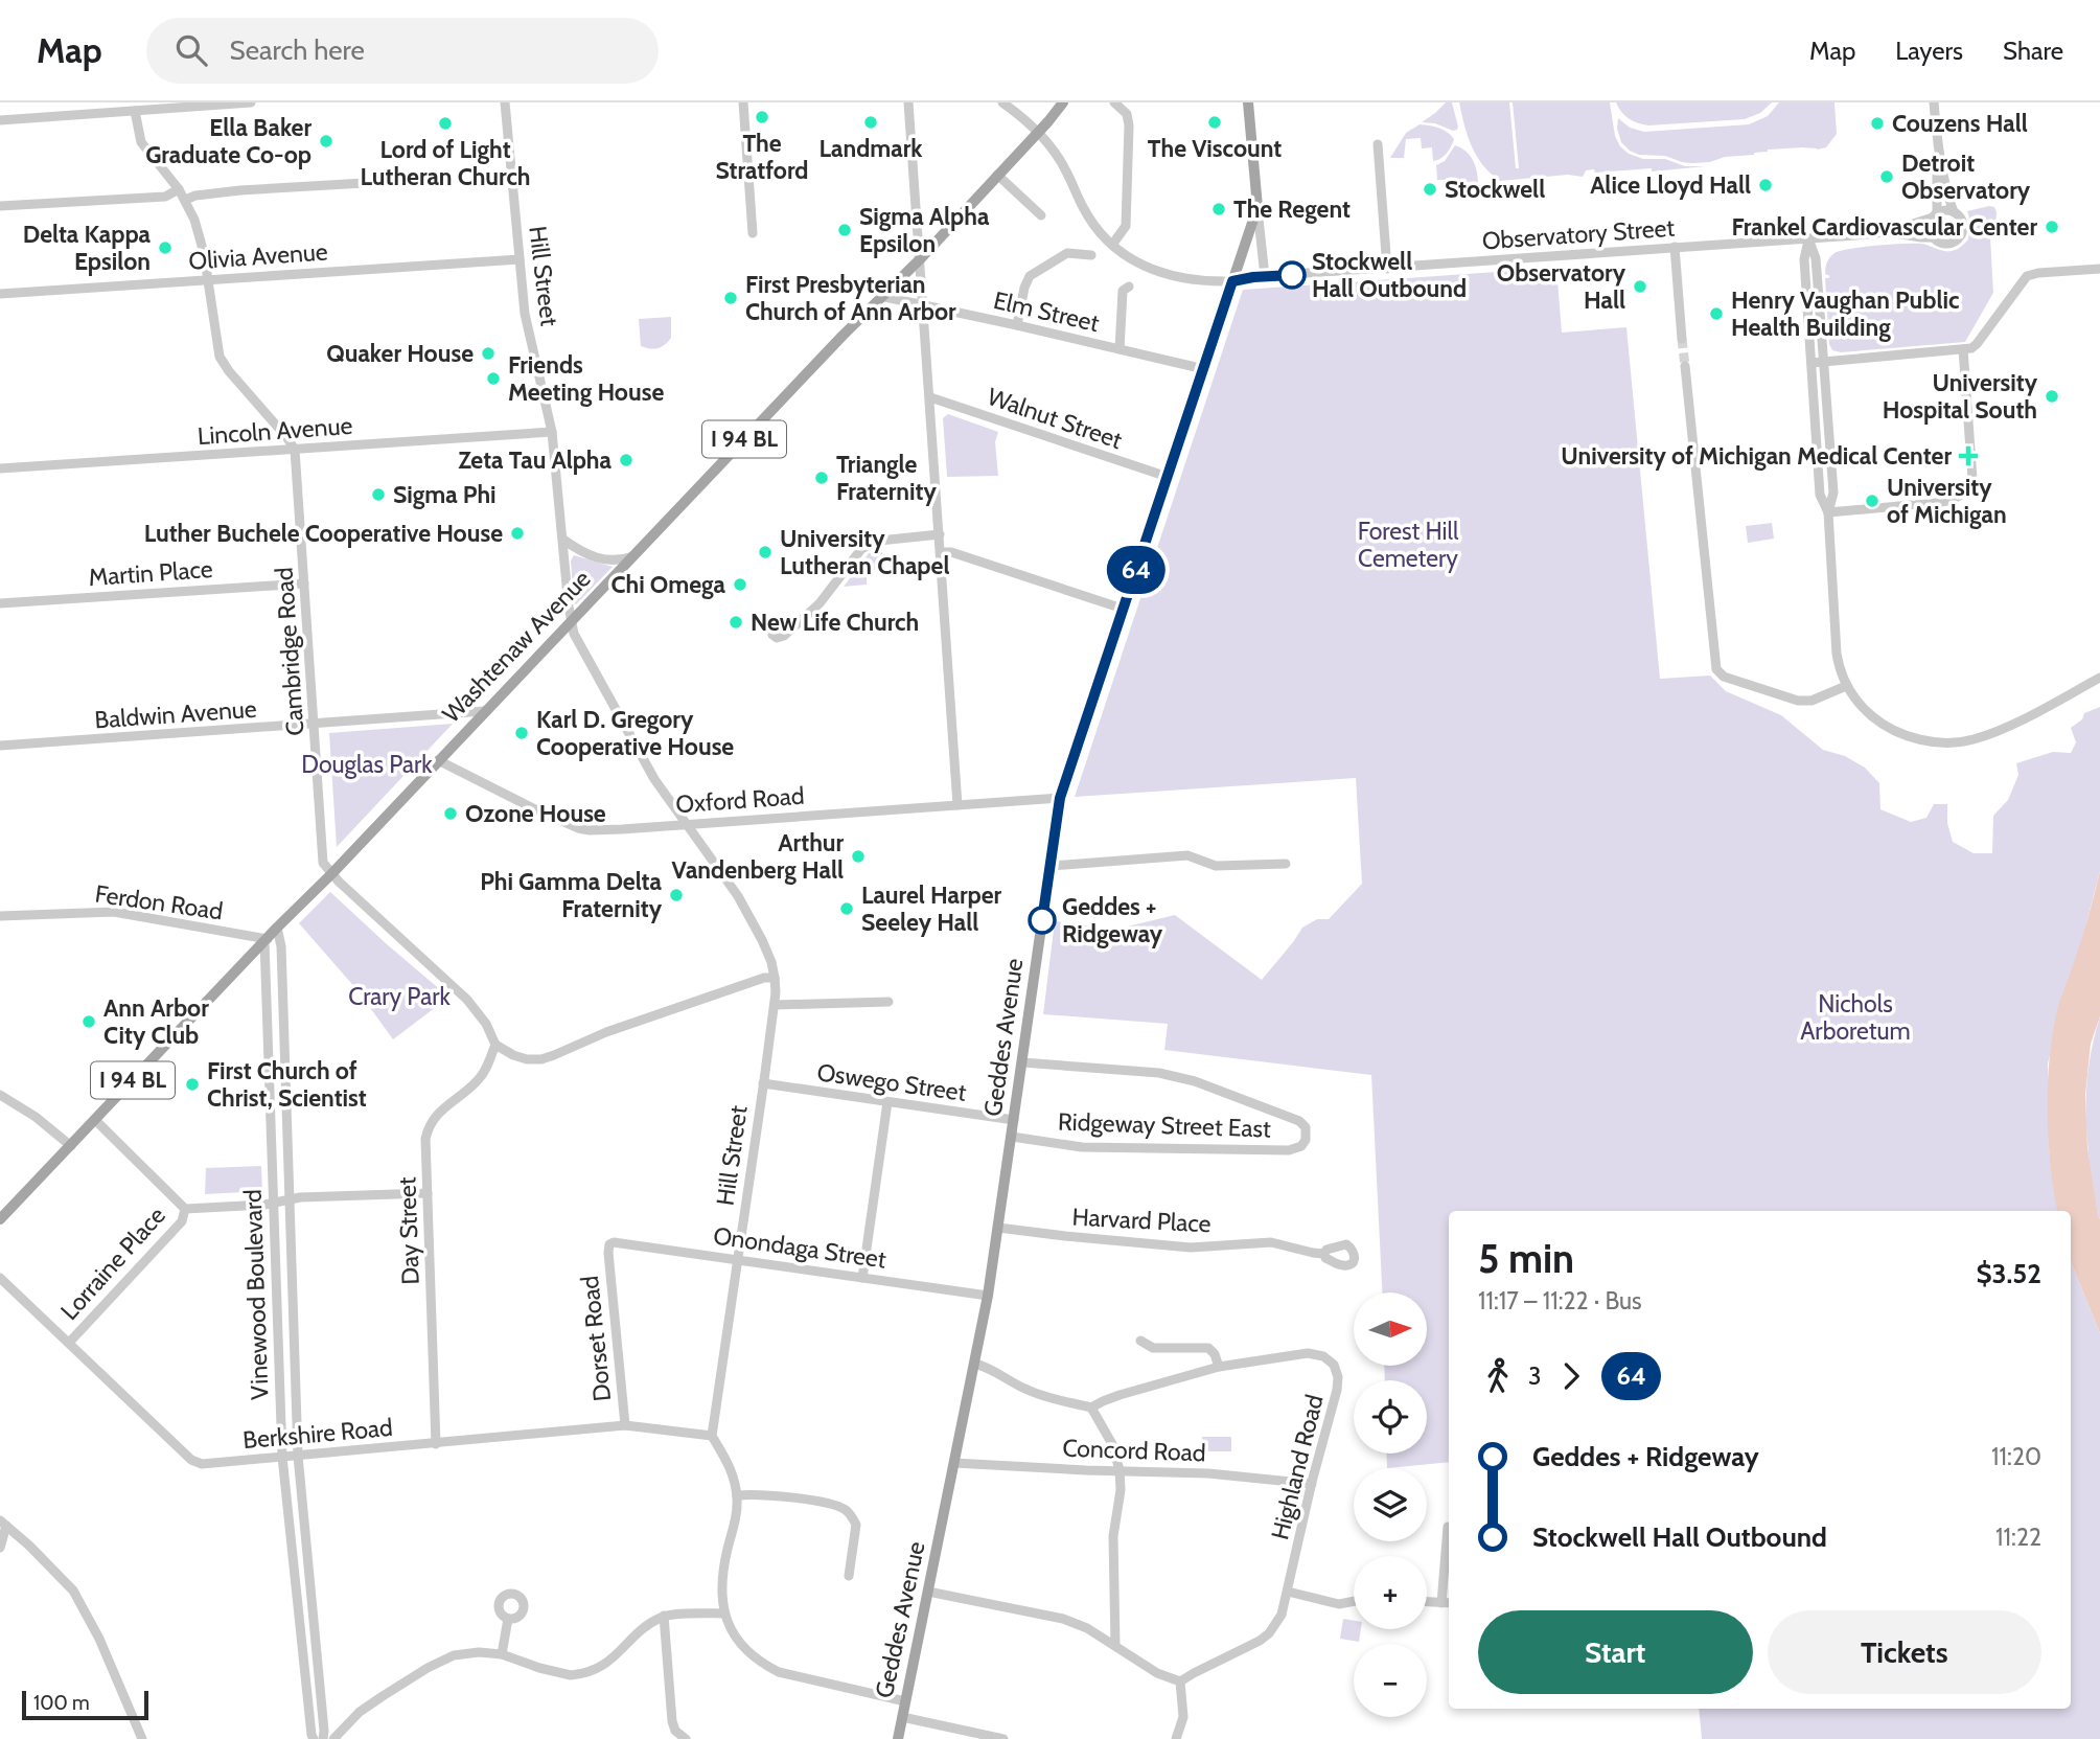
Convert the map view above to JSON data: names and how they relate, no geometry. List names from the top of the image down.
{
  "streets": {
    "main road": ["I 94 BL", "Washtenaw Avenue", "Geddes Avenue"],
    "street": [
      "Observatory Street",
      "Olivia Avenue",
      "Hill Street",
      "Elm Street",
      "Walnut Street",
      "Lincoln Avenue",
      "Martin Place",
      "Cambridge Road",
      "Baldwin Avenue",
      "Oxford Road",
      "Ferdon Road",
      "Oswego Street",
      "Ridgeway Street East",
      "Harvard Place",
      "Day Street",
      "Onondaga Street",
      "Lorraine Place",
      "Vinewood Boulevard",
      "Dorset Road",
      "Berkshire Road",
      "Concord Road",
      "Highland Road"
    ]
  },
  "crossings": [
    ["Observatory Street", "Washtenaw Avenue"],
    ["Observatory Street", "Geddes Avenue"],
    ["Olivia Avenue", "Hill Street"],
    ["Hill Street", "Lincoln Avenue"],
    ["Hill Street", "Washtenaw Avenue"],
    ["Hill Street", "Oxford Road"],
    ["Hill Street", "Oswego Street"],
    ["Hill Street", "Onondaga Street"],
    ["Hill Street", "Berkshire Road"],
    ["Elm Street", "Washtenaw Avenue"],
    ["Elm Street", "Geddes Avenue"],
    ["Walnut Street", "Geddes Avenue"],
    ["Lincoln Avenue", "Cambridge Road"],
    ["Martin Place", "Cambridge Road"],
    ["Washtenaw Avenue", "Cambridge Road"],
    ["Washtenaw Avenue", "Baldwin Avenue"],
    ["Washtenaw Avenue", "Oxford Road"],
    ["Washtenaw Avenue", "Ferdon Road"],
    ["Washtenaw Avenue", "Vinewood Boulevard"],
    ["Cambridge Road", "Baldwin Avenue"],
    ["Oxford Road", "Geddes Avenue"],
    ["Ferdon Road", "Vinewood Boulevard"],
    ["Geddes Avenue", "Oswego Street"],
    ["Geddes Avenue", "Ridgeway Street East"],
    ["Geddes Avenue", "Harvard Place"],
    ["Geddes Avenue", "Onondaga Street"],
    ["Geddes Avenue", "Concord Road"],
    ["Day Street", "Berkshire Road"],
    ["Onondaga Street", "Dorset Road"],
    ["Lorraine Place", "Berkshire Road"],
    ["Vinewood Boulevard", "Berkshire Road"],
    ["Dorset Road", "Berkshire Road"],
    ["Concord Road", "Highland Road"]
  ],
  "parks": [
    "Forest Hill Cemetery",
    "Douglas Park",
    "Crary Park",
    "Nichols Arboretum"
  ],
  "places": {
    "other": [
      "The Stratford",
      "Landmark",
      "The Viscount",
      "Lord of Light Lutheran Church",
      "Couzens Hall",
      "Ella Baker Graduate Co-op",
      "Detroit Observatory",
      "Alice Lloyd Hall",
      "Stockwell",
      "The Regent",
      "Frankel Cardiovascular Center",
      "Sigma Alpha Epsilon",
      "Delta Kappa Epsilon",
      "Stockwell Hall Outbound",
      "Observatory Hall",
      "First Presbyterian Church of Ann Arbor",
      "Henry Vaughan Public Health Building",
      "Quaker House",
      "Friends Meeting House",
      "University Hospital South",
      "Zeta Tau Alpha",
      "Triangle Fraternity",
      "Sigma Phi",
      "University of Michigan",
      "Luther Buchele Cooperative House",
      "University Lutheran Chapel",
      "Chi Omega",
      "New Life Church",
      "Karl D. Gregory Cooperative House",
      "Ozone House",
      "Arthur Vandenberg Hall",
      "Phi Gamma Delta Fraternity",
      "Laurel Harper Seeley Hall",
      "Geddes + Ridgeway",
      "Ann Arbor City Club",
      "First Church of Christ, Scientist"
    ],
    "health": ["University of Michigan Medical Center"]
  },
  "lines": ["bus line 64"],
  "scale_bar": "100 m",
  "north": "right",
  "page": {
    "header": "Map",
    "search": "Search here",
    "nav": ["Map", "Layers", "Share"],
    "on_map": "64",
    "heading": ["5 min", "11:17 – 11:22 · Bus", "$3.52"],
    "map_buttons": ["+", "−"],
    "legs": ["3", "64"],
    "list": [
      {
        "name": "Geddes + Ridgeway",
        "value": "11:20"
      },
      {
        "name": "Stockwell Hall Outbound",
        "value": "11:22"
      }
    ],
    "buttons": ["Start", "Tickets"],
    "scale": "100 m"
  }
}
